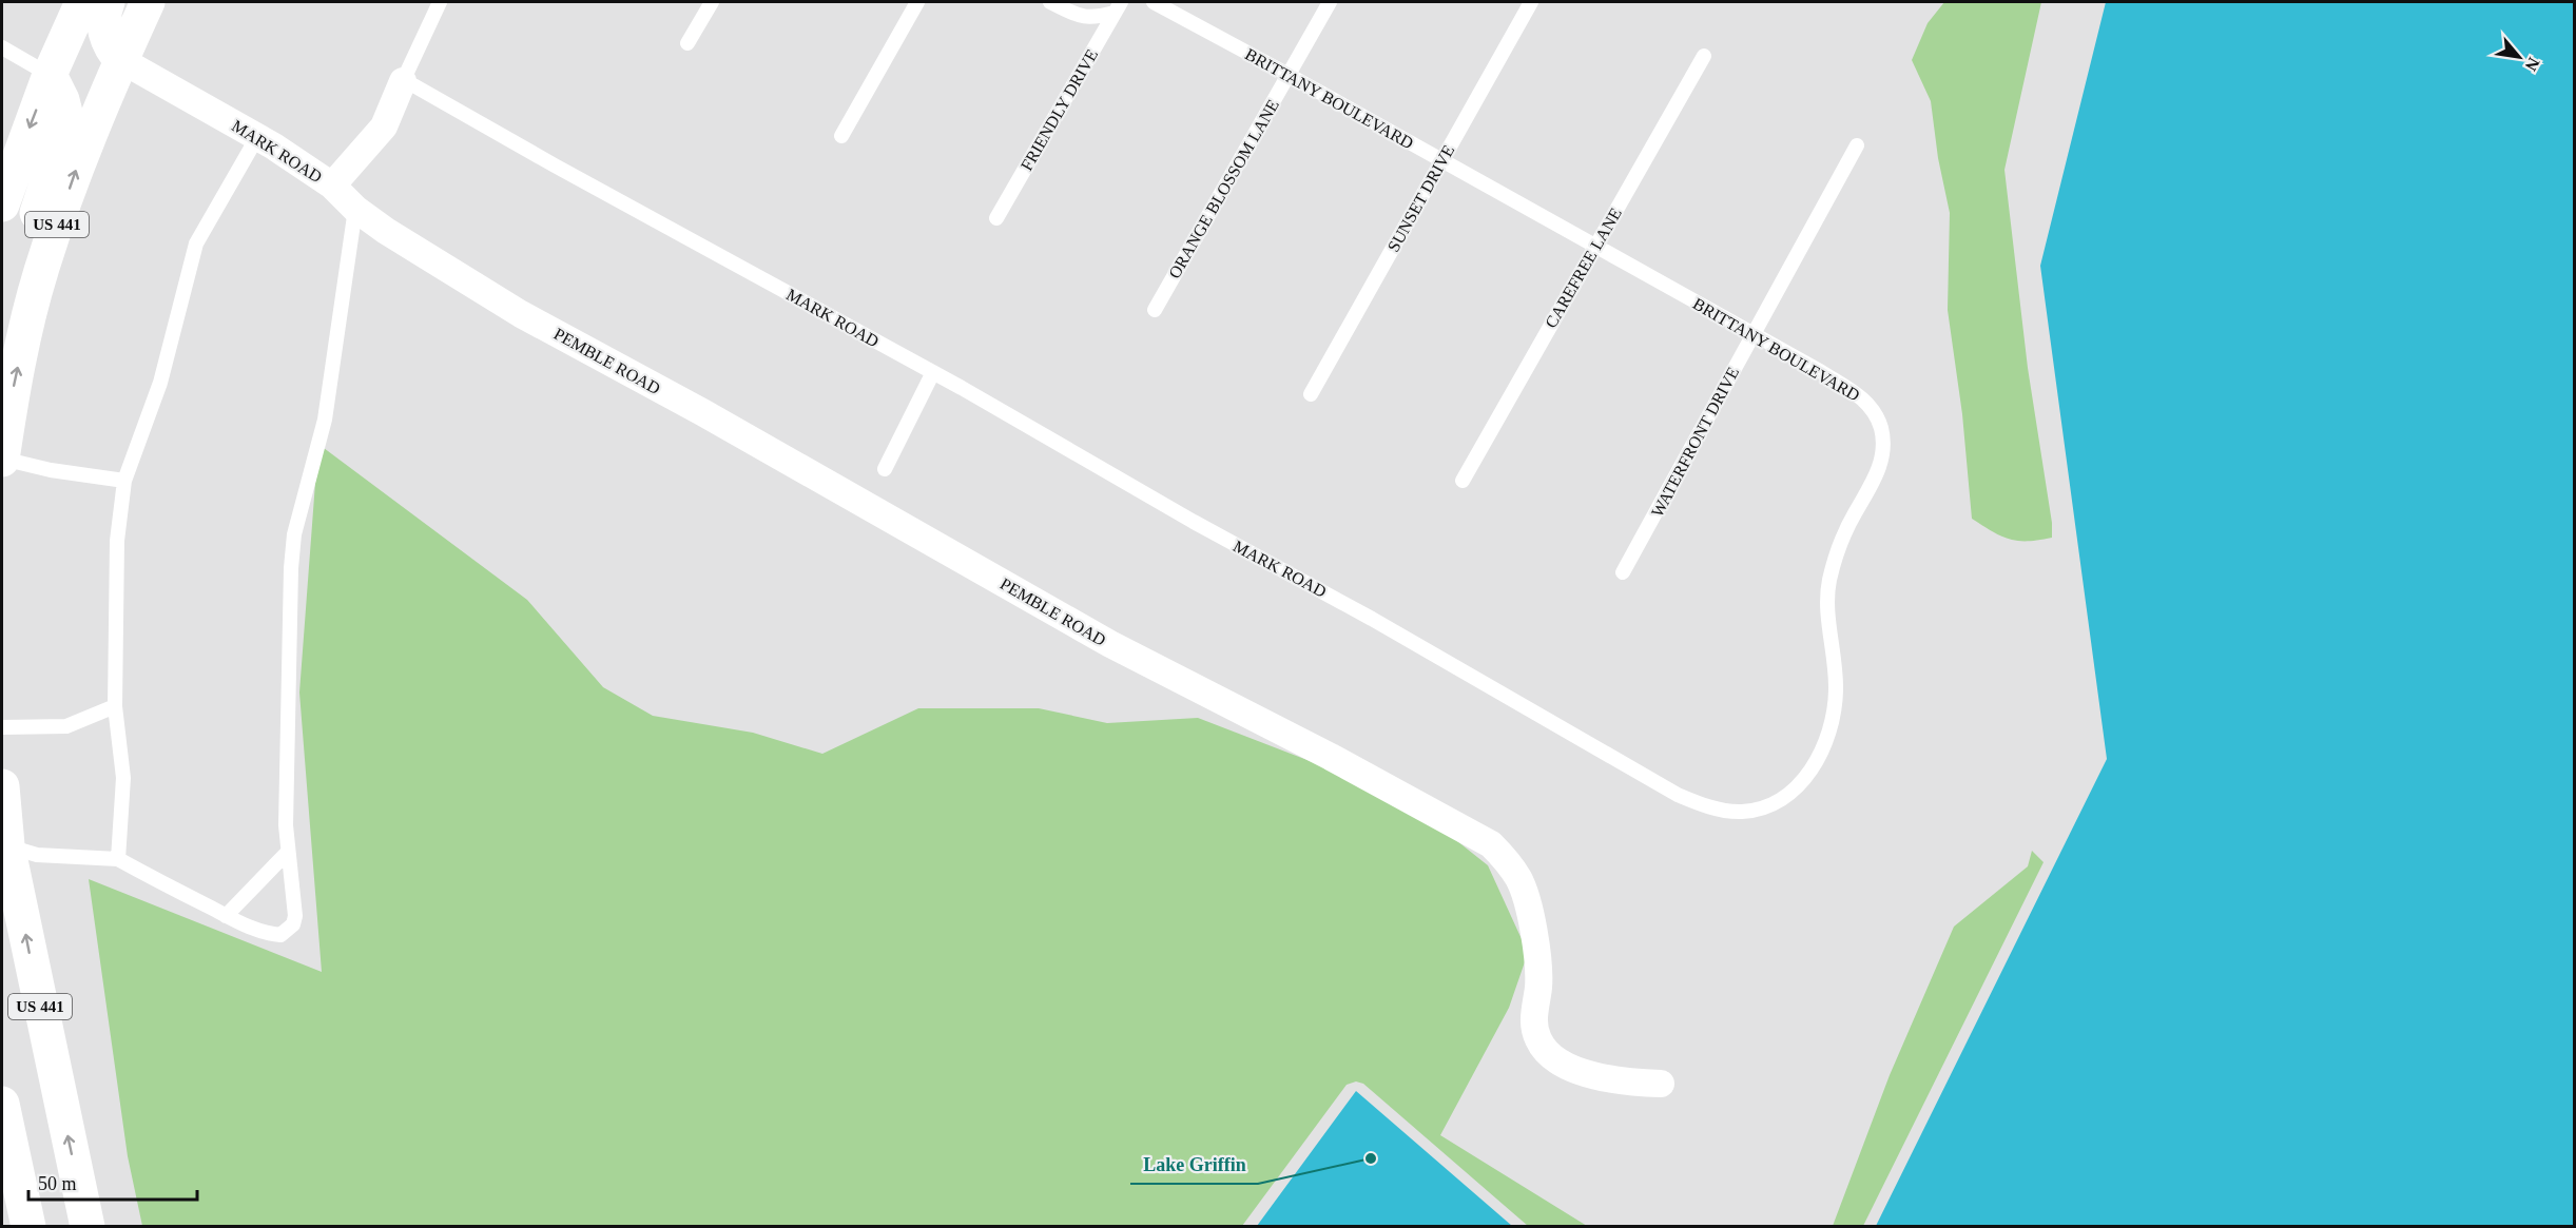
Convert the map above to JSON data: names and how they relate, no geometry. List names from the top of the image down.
{
  "streets": {
    "main road": ["US 441"],
    "street": ["MARK ROAD", "PEMBLE ROAD"],
    "lane": [
      "BRITTANY BOULEVARD",
      "FRIENDLY DRIVE",
      "ORANGE BLOSSOM LANE",
      "SUNSET DRIVE",
      "CAREFREE LANE",
      "WATERFRONT DRIVE"
    ]
  },
  "crossings": [
    ["BRITTANY BOULEVARD", "MARK ROAD"],
    ["BRITTANY BOULEVARD", "ORANGE BLOSSOM LANE"],
    ["BRITTANY BOULEVARD", "SUNSET DRIVE"],
    ["BRITTANY BOULEVARD", "CAREFREE LANE"],
    ["BRITTANY BOULEVARD", "WATERFRONT DRIVE"],
    ["MARK ROAD", "US 441"],
    ["MARK ROAD", "PEMBLE ROAD"]
  ],
  "places": ["Lake Griffin"],
  "scale_bar": "50 m",
  "north": "bottom right"
}
